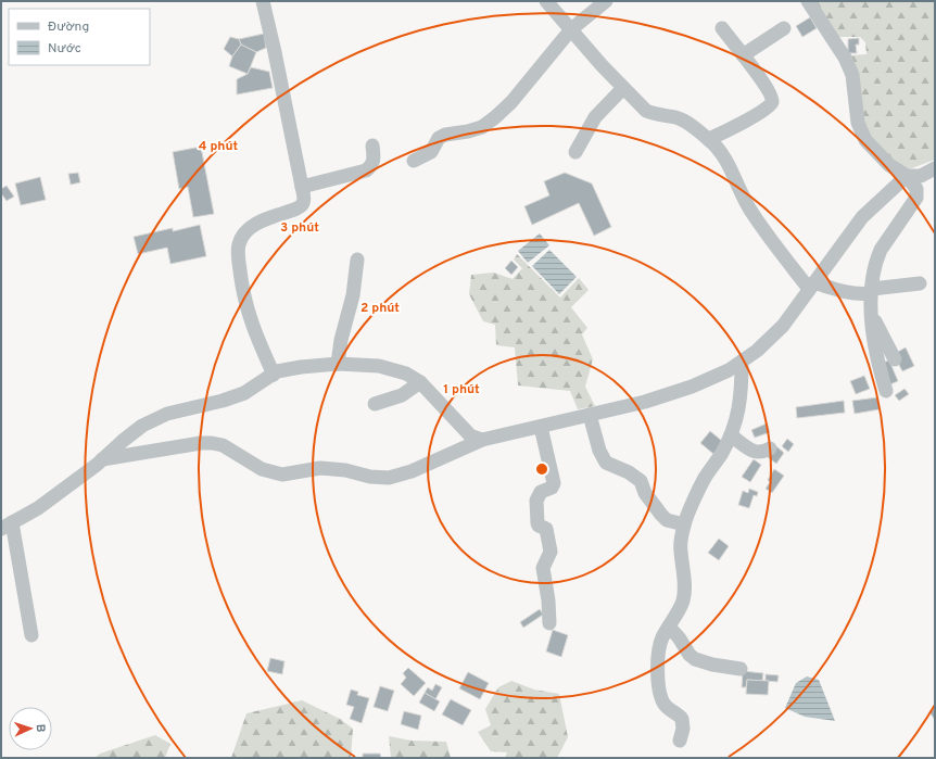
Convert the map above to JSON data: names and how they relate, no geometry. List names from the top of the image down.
{
  "legend": ["Đường", "Nước"],
  "north": "right",
  "rings": [
    "4 phút",
    "3 phút",
    "2 phút",
    "1 phút"
  ]
}
